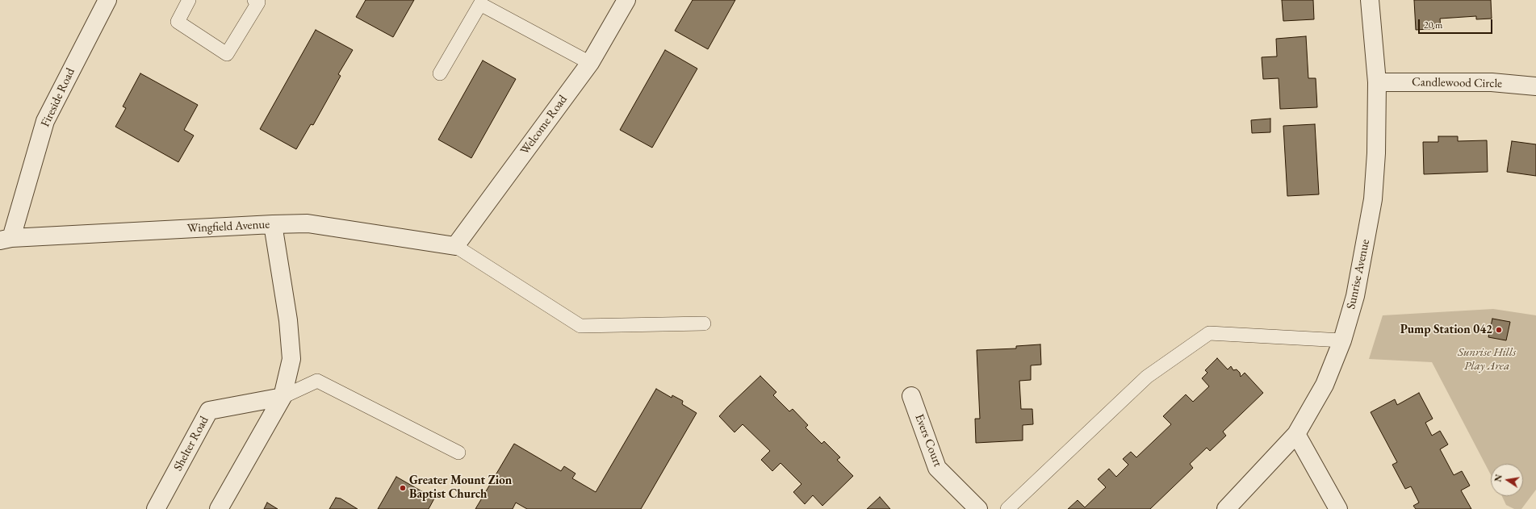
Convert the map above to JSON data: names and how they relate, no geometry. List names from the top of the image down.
{
  "streets": {
    "street": [
      "Candlewood Circle",
      "Fireside Road",
      "Welcome Road",
      "Wingfield Avenue",
      "Sunrise Avenue",
      "Evers Court",
      "Shelter Road"
    ]
  },
  "crossings": [
    ["Candlewood Circle", "Sunrise Avenue"],
    ["Fireside Road", "Wingfield Avenue"],
    ["Welcome Road", "Wingfield Avenue"]
  ],
  "parks": ["Sunrise Hills Play Area"],
  "places": ["Pump Station 042", "Greater Mount Zion Baptist Church"],
  "scale_bar": "20 m",
  "north": "left"
}
